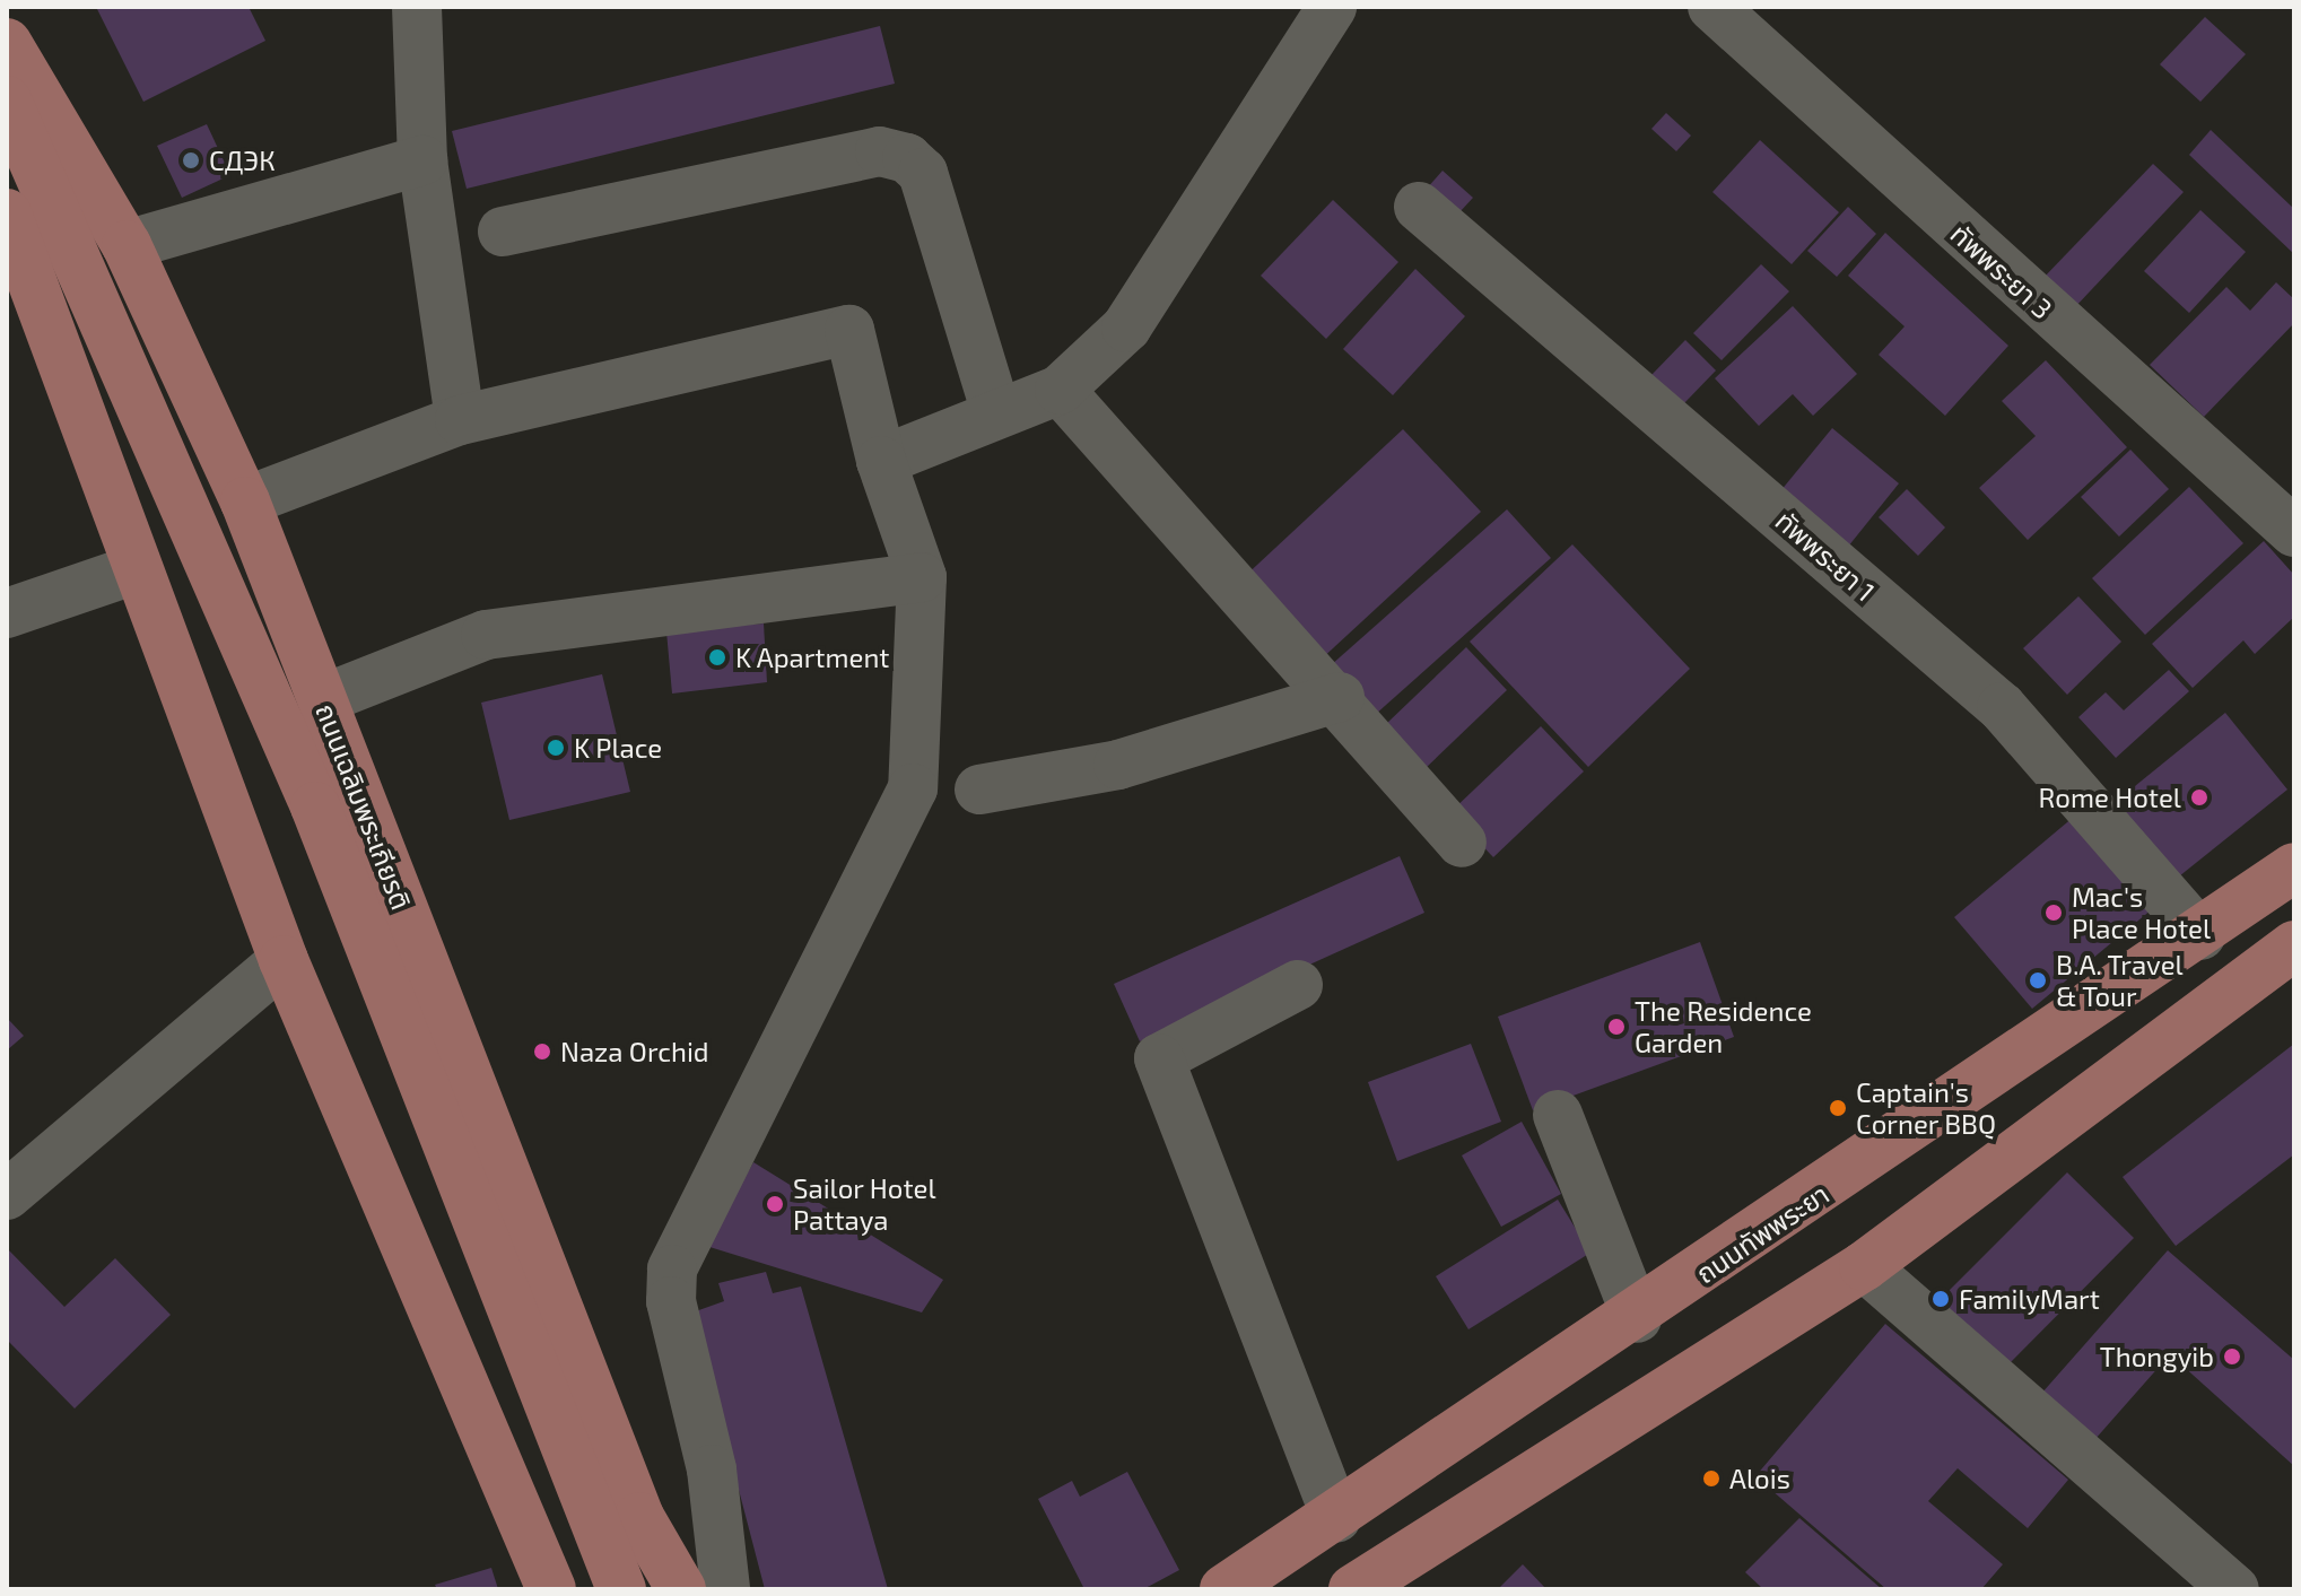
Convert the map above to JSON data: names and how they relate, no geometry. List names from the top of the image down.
{
  "streets": {
    "main road": ["ถนนเฉลิมพระเกียรติ", "ถนนทัพพระยา"],
    "street": ["ทัพพระยา 3", "ทัพพระยา 1"]
  },
  "crossings": [
    ["ทัพพระยา 1", "ถนนทัพพระยา"]
  ],
  "places": [
    "СДЭК",
    "K Apartment",
    "K Place",
    "Rome Hotel",
    "Mac's Place Hotel",
    "B.A. Travel & Tour",
    "The Residence Garden",
    "Naza Orchid",
    "Captain's Corner BBQ",
    "Sailor Hotel Pattaya",
    "FamilyMart",
    "Thongyib",
    "Alois"
  ]
}
